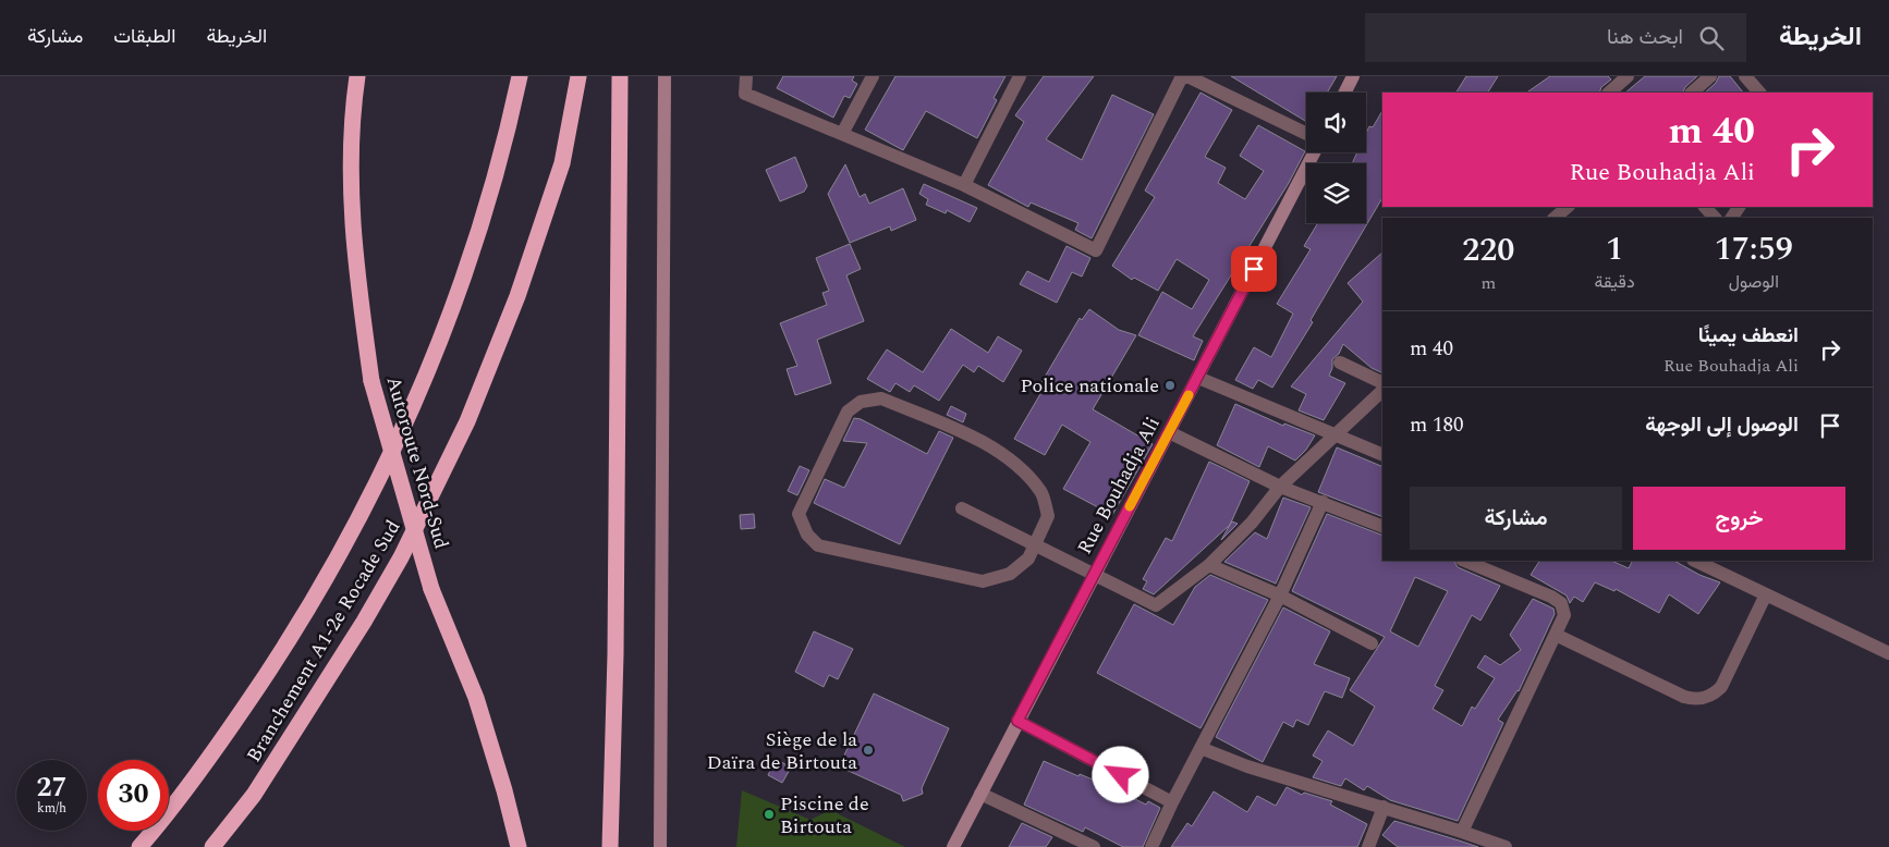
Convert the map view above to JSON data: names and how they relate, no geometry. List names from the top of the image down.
{
  "streets": {
    "highway": ["Autoroute Nord-Sud", "Branchement A1-2e Rocade Sud"],
    "main road": ["Rue Bouhadja Ali"]
  },
  "places": ["Police nationale", "Siège de la Daïra de Birtouta", "Piscine de Birtouta"],
  "page": {
    "header": "الخريطة",
    "search": "ابحث هنا",
    "nav": ["الخريطة", "الطبقات", "مشاركة"],
    "turn": ["40 m", "Rue Bouhadja Ali"],
    "eta": [
      "17:59",
      "الوصول",
      "1",
      "دقيقة",
      "220",
      "m"
    ],
    "list": [
      {
        "name": "انعطف يمينًا",
        "note": "Rue Bouhadja Ali",
        "value": "40 m"
      },
      {
        "name": "الوصول إلى الوجهة",
        "value": "180 m"
      }
    ],
    "buttons": ["خروج", "مشاركة"],
    "speed": "27 km/h",
    "limit": "30"
  }
}
